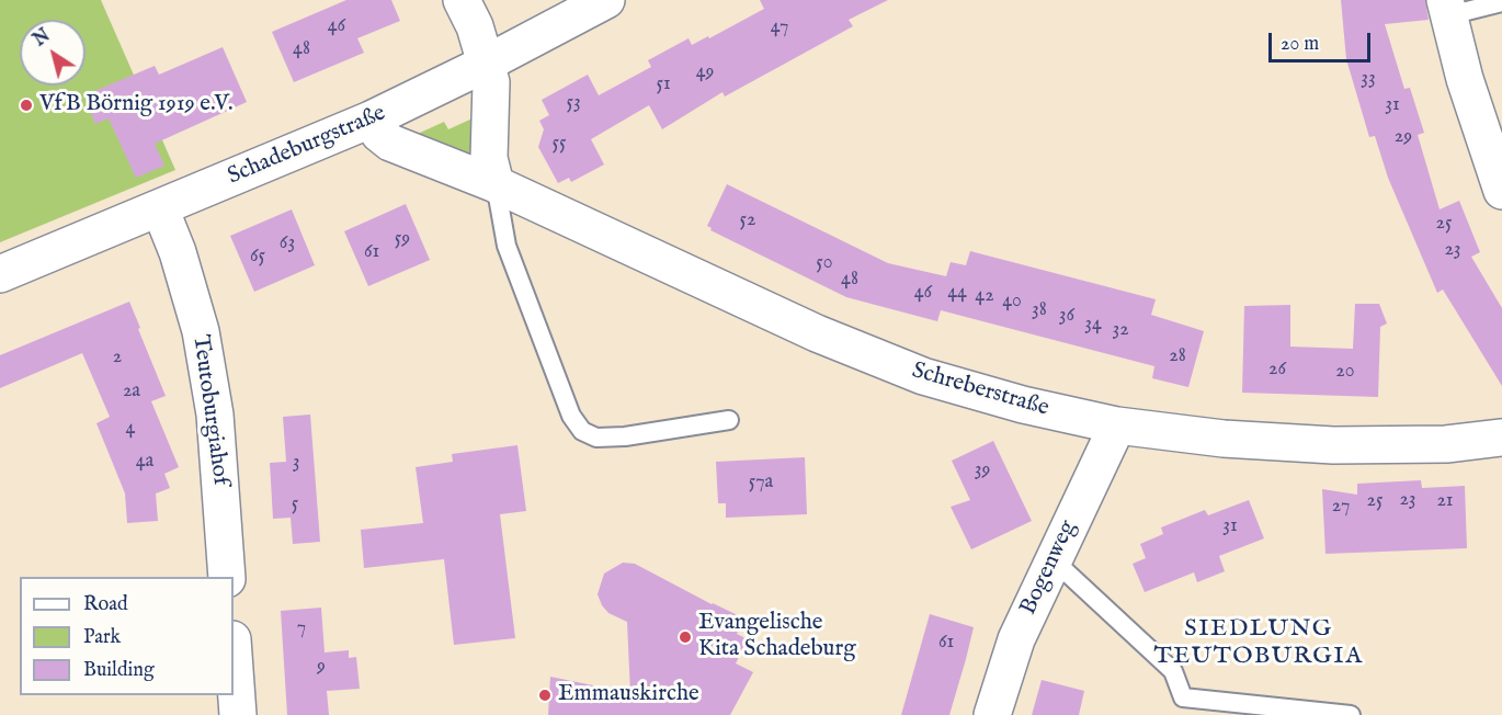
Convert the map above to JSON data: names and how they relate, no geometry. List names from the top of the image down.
{
  "streets": {
    "street": [
      "Schadeburgstraße",
      "Schreberstraße",
      "Teutoburgiahof",
      "Bogenweg"
    ]
  },
  "crossings": [
    ["Schadeburgstraße", "Schreberstraße"],
    ["Schadeburgstraße", "Teutoburgiahof"],
    ["Schreberstraße", "Bogenweg"]
  ],
  "districts": ["SIEDLUNG TEUTOBURGIA"],
  "places": ["VfB Börnig 1919 e.V.", "Evangelische Kita Schadeburg", "Emmauskirche"],
  "house_numbers": [
    "46",
    "47",
    "48",
    "49",
    "33",
    "51",
    "53",
    "31",
    "29",
    "55",
    "52",
    "25",
    "59",
    "63",
    "23",
    "61",
    "65",
    "50",
    "48",
    "46",
    "44",
    "42",
    "40",
    "38",
    "36",
    "34",
    "32",
    "28",
    "2",
    "26",
    "20",
    "2a",
    "4",
    "4a",
    "3",
    "39",
    "57a",
    "23",
    "25",
    "21",
    "5",
    "27",
    "31",
    "7",
    "61",
    "9"
  ],
  "legend": ["Road", "Park", "Building"],
  "scale_bar": "20 m",
  "north": "top left"
}
